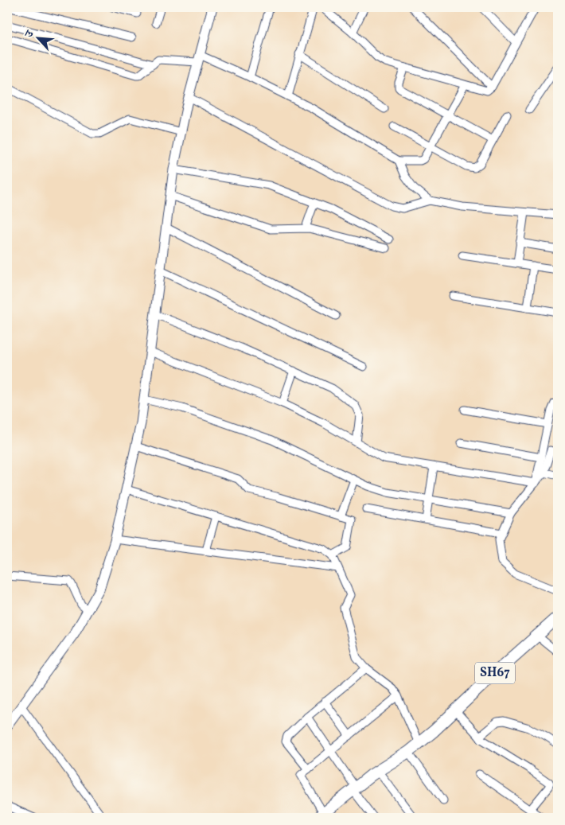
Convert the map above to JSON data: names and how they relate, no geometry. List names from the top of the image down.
{
  "streets": {
    "main road": ["SH67"]
  },
  "north": "top left"
}
